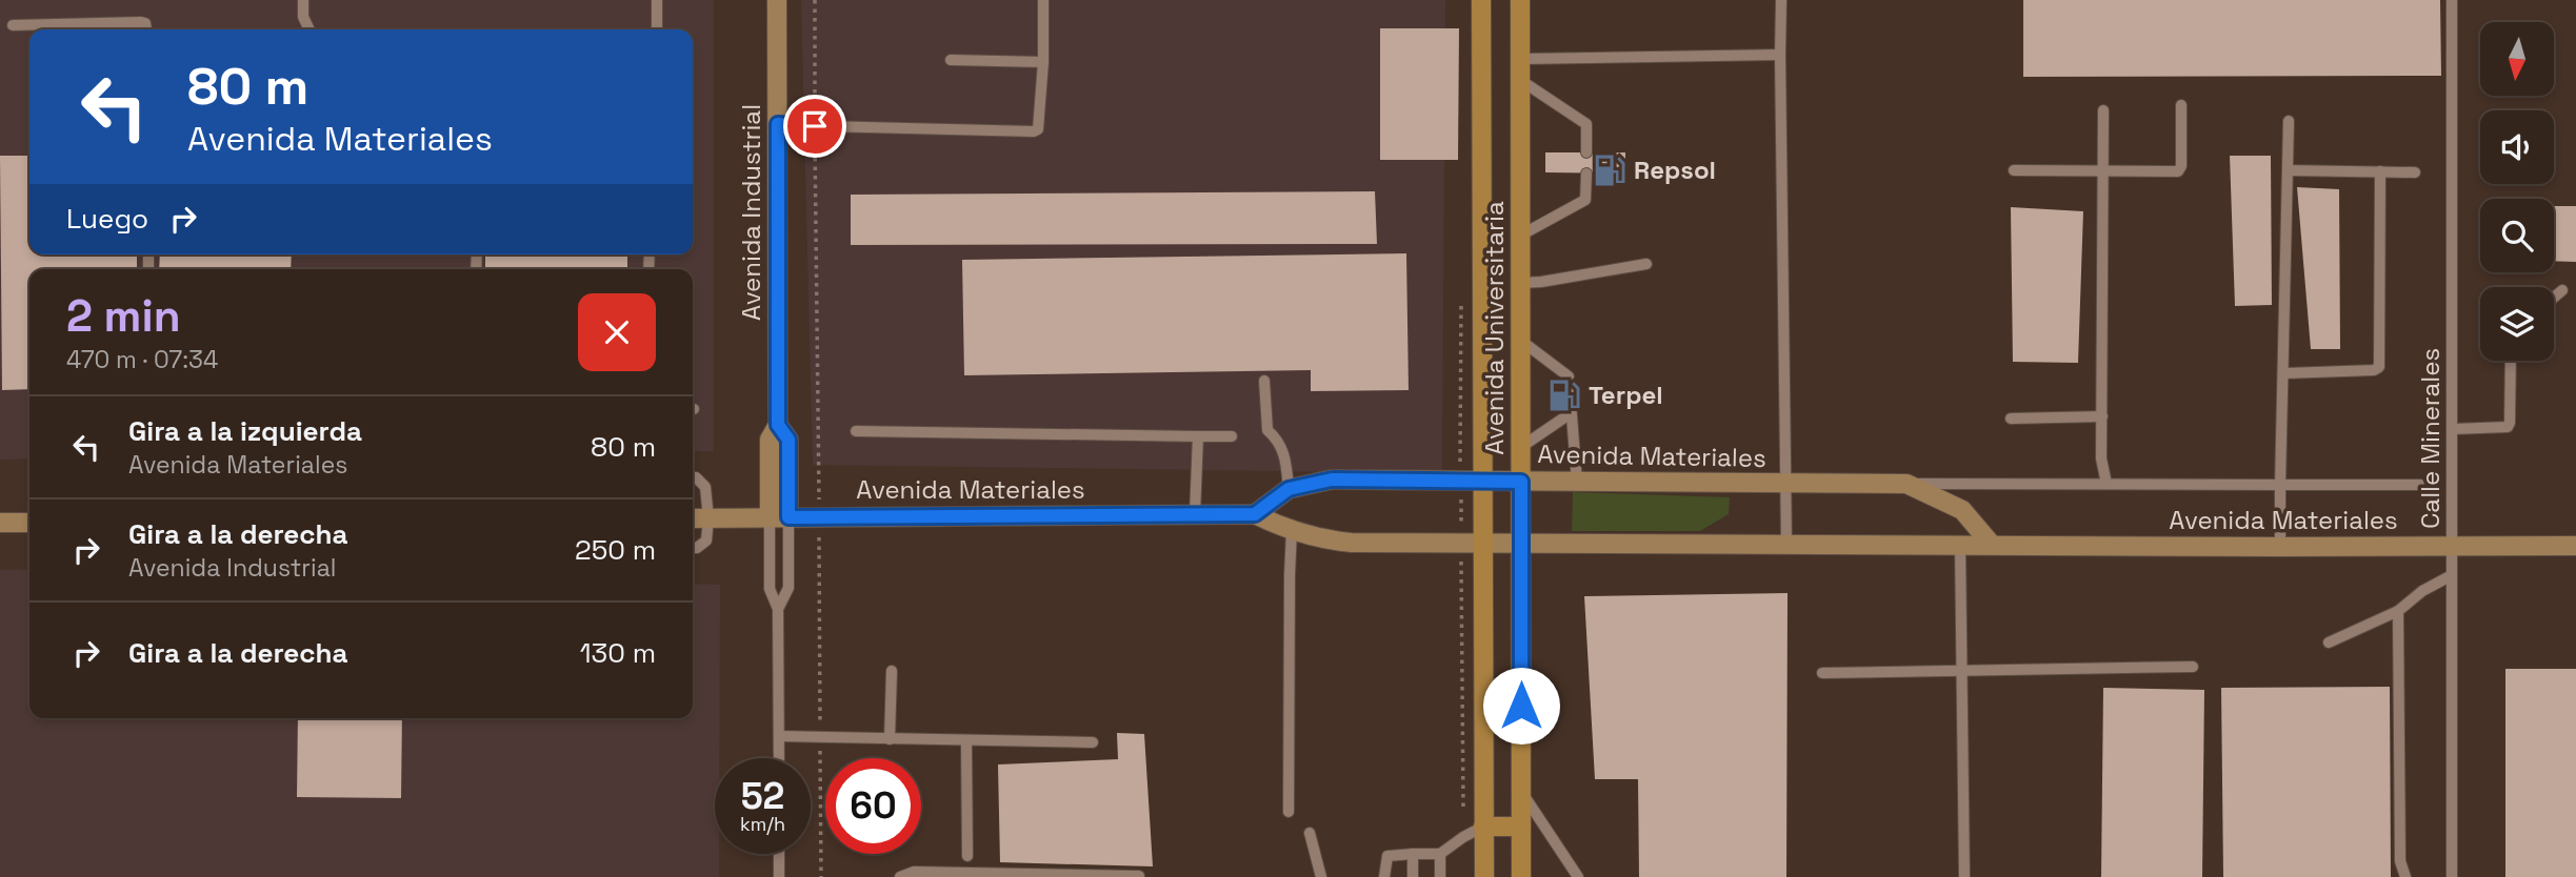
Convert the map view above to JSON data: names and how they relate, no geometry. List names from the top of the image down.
{
  "streets": {
    "main road": ["Avenida Universitaria"],
    "street": ["Avenida Industrial", "Avenida Materiales"],
    "lane": ["Calle Minerales"]
  },
  "crossings": [
    ["Avenida Industrial", "Avenida Materiales"],
    ["Avenida Universitaria", "Avenida Materiales"],
    ["Calle Minerales", "Avenida Materiales"]
  ],
  "places": {
    "fuel station": ["Repsol", "Terpel"]
  },
  "north": "bottom",
  "page": {
    "turn": ["80 m", "Avenida Materiales"],
    "then": "Luego",
    "heading": ["2 min", "470 m · 07:34"],
    "list": [
      {
        "name": "Gira a la izquierda",
        "note": "Avenida Materiales",
        "value": "80 m"
      },
      {
        "name": "Gira a la derecha",
        "note": "Avenida Industrial",
        "value": "250 m"
      },
      {
        "name": "Gira a la derecha",
        "value": "130 m"
      }
    ],
    "speed": "52 km/h",
    "limit": "60"
  }
}
